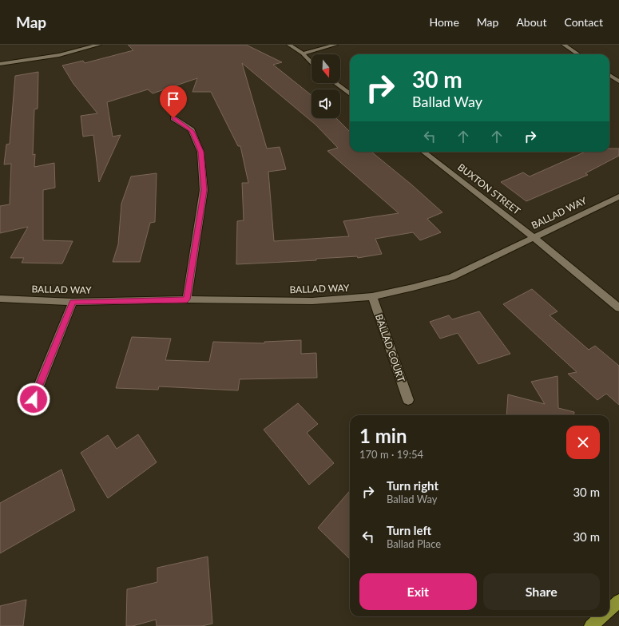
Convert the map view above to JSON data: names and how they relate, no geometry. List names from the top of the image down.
{
  "streets": {
    "street": ["BUXTON STREET", "BALLAD WAY", "BALLAD COURT"]
  },
  "crossings": [
    ["BUXTON STREET", "BALLAD WAY"],
    ["BALLAD WAY", "BALLAD COURT"]
  ],
  "north": "bottom",
  "page": {
    "header": "Map",
    "nav": [
      "Home",
      "Map",
      "About",
      "Contact"
    ],
    "turn": ["30 m", "Ballad Way"],
    "heading": ["1 min", "170 m · 19:54"],
    "list": [
      {
        "name": "Turn right",
        "note": "Ballad Way",
        "value": "30 m"
      },
      {
        "name": "Turn left",
        "note": "Ballad Place",
        "value": "30 m"
      }
    ],
    "buttons": ["Exit", "Share"]
  }
}
